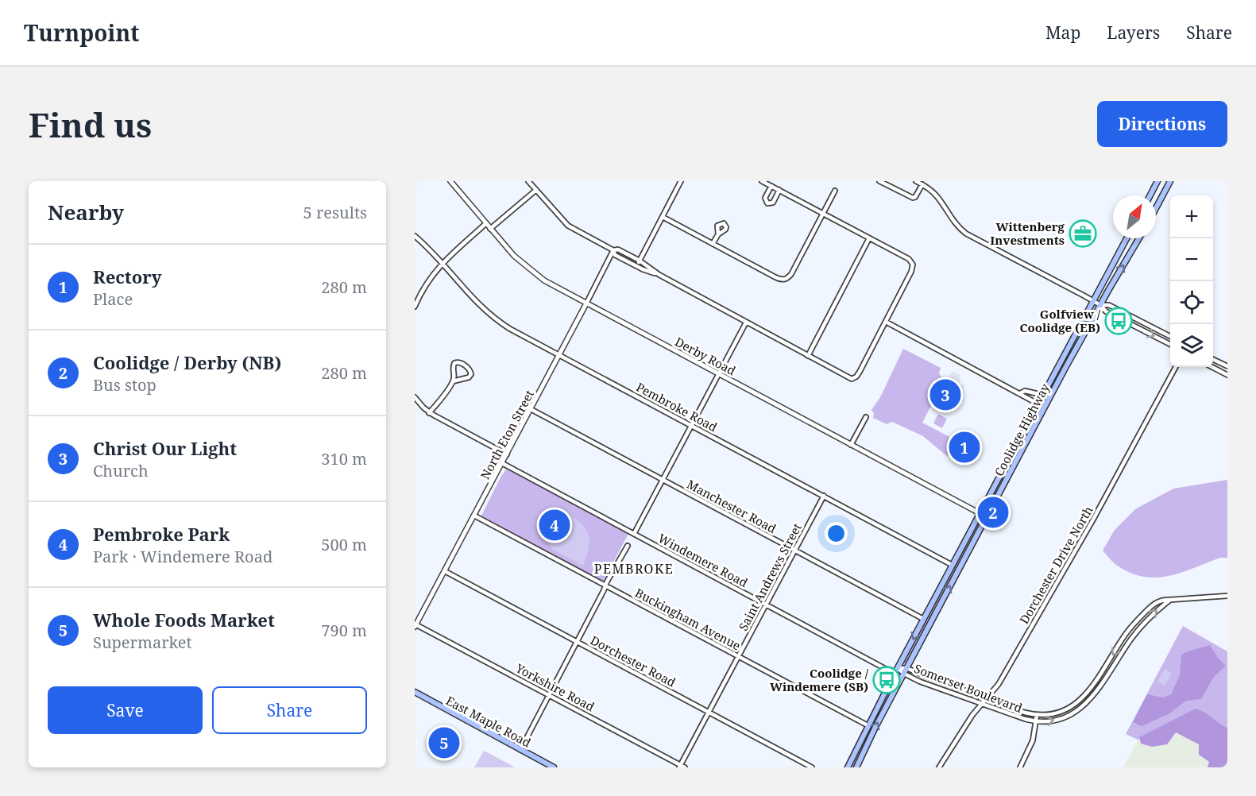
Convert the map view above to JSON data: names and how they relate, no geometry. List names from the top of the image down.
{
  "streets": {
    "main road": ["Coolidge Highway", "East Maple Road"],
    "street": [
      "Derby Road",
      "Pembroke Road",
      "North Eton Street",
      "Manchester Road",
      "Windemere Road",
      "Dorchester Drive North",
      "Saint Andrews Street",
      "Buckingham Avenue",
      "Dorchester Road",
      "Yorkshire Road",
      "Somerset Boulevard"
    ]
  },
  "crossings": [
    ["Derby Road", "Coolidge Highway"],
    ["Derby Road", "North Eton Street"],
    ["Pembroke Road", "Coolidge Highway"],
    ["Pembroke Road", "North Eton Street"],
    ["Pembroke Road", "Saint Andrews Street"],
    ["Coolidge Highway", "Manchester Road"],
    ["Coolidge Highway", "Windemere Road"],
    ["Coolidge Highway", "Buckingham Avenue"],
    ["Coolidge Highway", "Somerset Boulevard"],
    ["North Eton Street", "Manchester Road"],
    ["North Eton Street", "Windemere Road"],
    ["North Eton Street", "Buckingham Avenue"],
    ["North Eton Street", "Dorchester Road"],
    ["North Eton Street", "Yorkshire Road"],
    ["Manchester Road", "Saint Andrews Street"],
    ["Windemere Road", "Saint Andrews Street"],
    ["Dorchester Drive North", "Somerset Boulevard"],
    ["Saint Andrews Street", "Buckingham Avenue"],
    ["Saint Andrews Street", "Dorchester Road"],
    ["Saint Andrews Street", "Yorkshire Road"]
  ],
  "districts": ["PEMBROKE"],
  "places": {
    "office": ["Wittenberg Investments"],
    "bus stop": ["Golfview / Coolidge (EB)", "Coolidge / Windemere (SB)"]
  },
  "north": "top right",
  "page": {
    "header": "Turnpoint",
    "nav": ["Map", "Layers", "Share"],
    "buttons": [
      "Directions",
      ["Save", "Share"]
    ],
    "title": "Find us",
    "heading": ["Nearby", "5 results"],
    "map_buttons": ["+", "−"],
    "list": [
      {
        "mark": "1",
        "name": "Rectory",
        "note": "Place",
        "value": "280 m"
      },
      {
        "mark": "2",
        "name": "Coolidge / Derby (NB)",
        "note": "Bus stop",
        "value": "280 m"
      },
      {
        "mark": "3",
        "name": "Christ Our Light",
        "note": "Church",
        "value": "310 m"
      },
      {
        "mark": "4",
        "name": "Pembroke Park",
        "note": "Park · Windemere Road",
        "value": "500 m"
      },
      {
        "mark": "5",
        "name": "Whole Foods Market",
        "note": "Supermarket",
        "value": "790 m"
      }
    ],
    "pins": [
      "3",
      "1",
      "2",
      "4",
      "5"
    ]
  }
}
